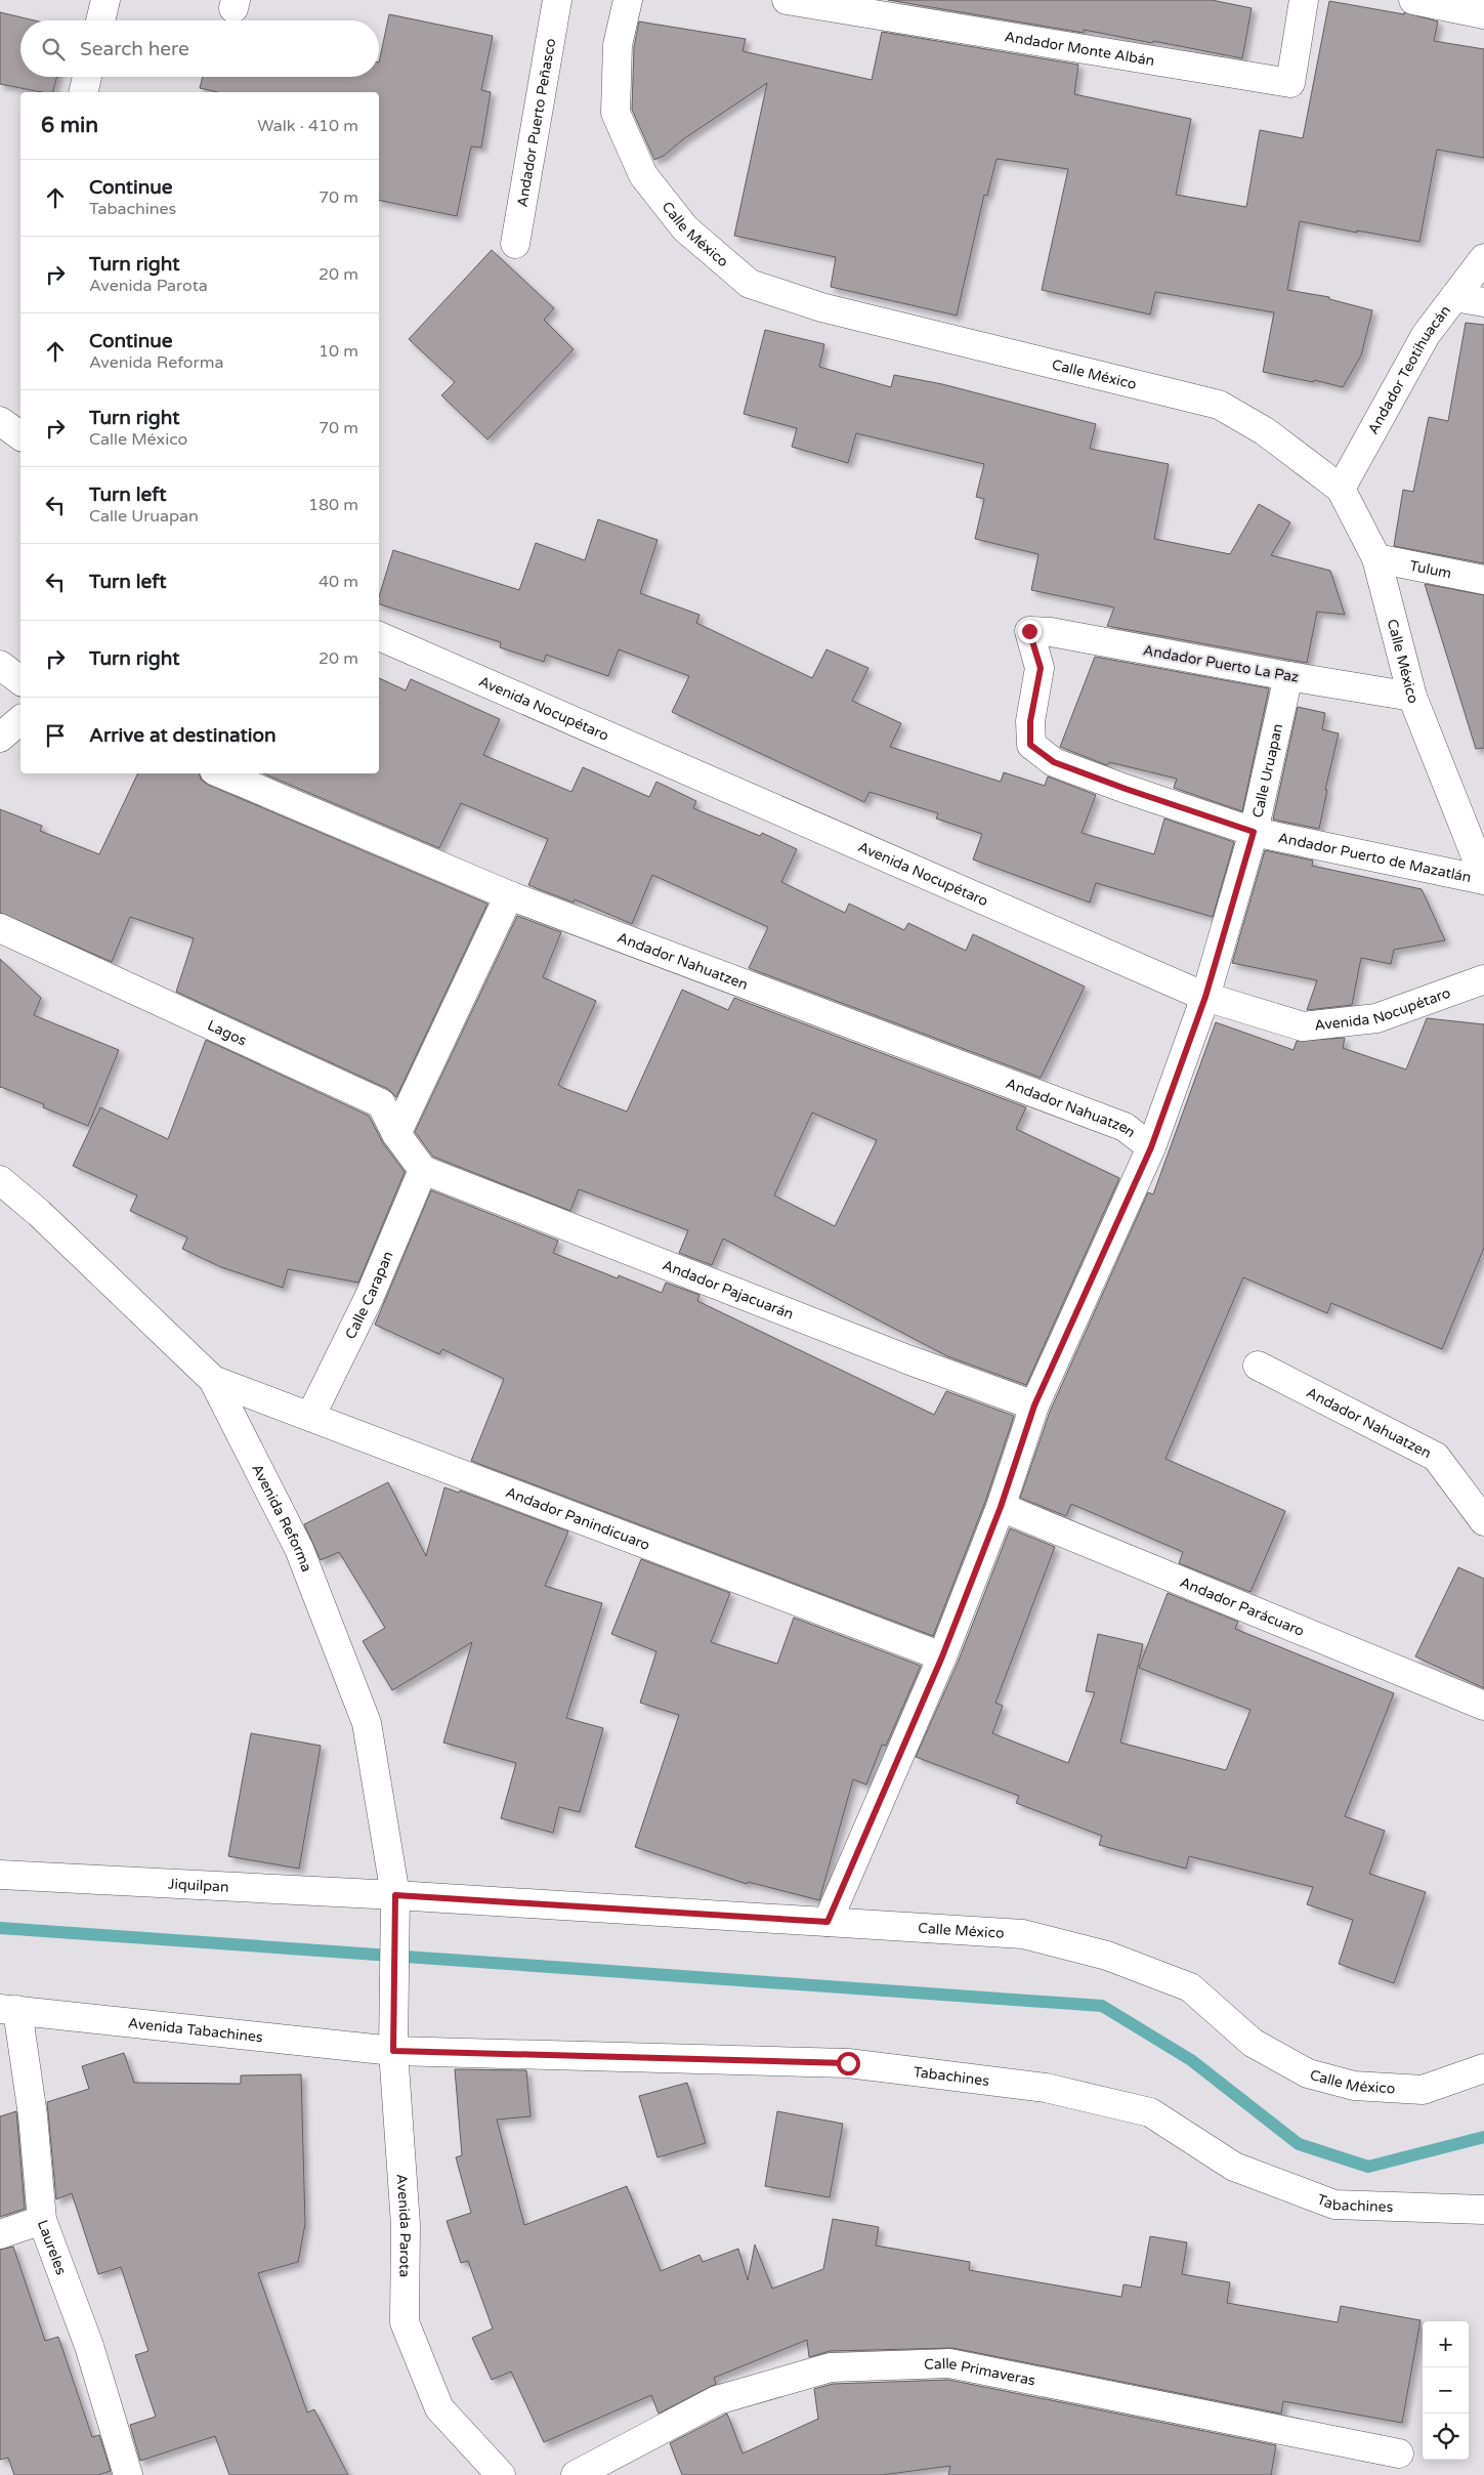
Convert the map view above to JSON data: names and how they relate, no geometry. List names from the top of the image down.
{
  "streets": {
    "street": [
      "Andador Monte Albán",
      "Andador Puerto Peñasco",
      "Calle México",
      "Andador Teotihuacán",
      "Tulum",
      "Andador Puerto La Paz",
      "Avenida Nocupétaro",
      "Calle Uruapan",
      "Andador Puerto de Mazatlán",
      "Andador Nahuatzen",
      "Lagos",
      "Andador Pajacuarán",
      "Calle Carapan",
      "Andador Panindicuaro",
      "Avenida Reforma",
      "Andador Parácuaro",
      "Jiquilpan",
      "Avenida Tabachines",
      "Tabachines",
      "Avenida Parota",
      "Laureles",
      "Calle Primaveras"
    ]
  },
  "crossings": [
    ["Calle México", "Andador Teotihuacán"],
    ["Calle México", "Tulum"],
    ["Calle México", "Andador Puerto La Paz"],
    ["Calle México", "Calle Uruapan"],
    ["Calle México", "Andador Puerto de Mazatlán"],
    ["Calle México", "Avenida Reforma"],
    ["Calle México", "Jiquilpan"],
    ["Andador Puerto La Paz", "Calle Uruapan"],
    ["Andador Puerto La Paz", "Andador Puerto de Mazatlán"],
    ["Avenida Nocupétaro", "Calle Uruapan"],
    ["Calle Uruapan", "Andador Puerto de Mazatlán"],
    ["Calle Uruapan", "Andador Nahuatzen"],
    ["Calle Uruapan", "Andador Pajacuarán"],
    ["Calle Uruapan", "Andador Panindicuaro"],
    ["Calle Uruapan", "Andador Parácuaro"],
    ["Lagos", "Andador Pajacuarán"],
    ["Lagos", "Calle Carapan"],
    ["Andador Pajacuarán", "Calle Carapan"],
    ["Calle Carapan", "Andador Panindicuaro"],
    ["Andador Panindicuaro", "Avenida Reforma"],
    ["Avenida Reforma", "Jiquilpan"],
    ["Avenida Reforma", "Avenida Parota"],
    ["Avenida Tabachines", "Tabachines"],
    ["Avenida Tabachines", "Avenida Parota"],
    ["Avenida Tabachines", "Laureles"],
    ["Tabachines", "Avenida Parota"]
  ],
  "page": {
    "search": "Search here",
    "heading": ["6 min", "Walk · 410 m"],
    "list": [
      ["Continue", "Tabachines", "70 m"],
      ["Turn right", "Avenida Parota", "20 m"],
      ["Continue", "Avenida Reforma", "10 m"],
      ["Turn right", "Calle México", "70 m"],
      ["Turn left", "Calle Uruapan", "180 m"],
      ["Turn left", "40 m"],
      ["Turn right", "20 m"],
      "Arrive at destination"
    ],
    "map_buttons": ["+", "−"]
  }
}
